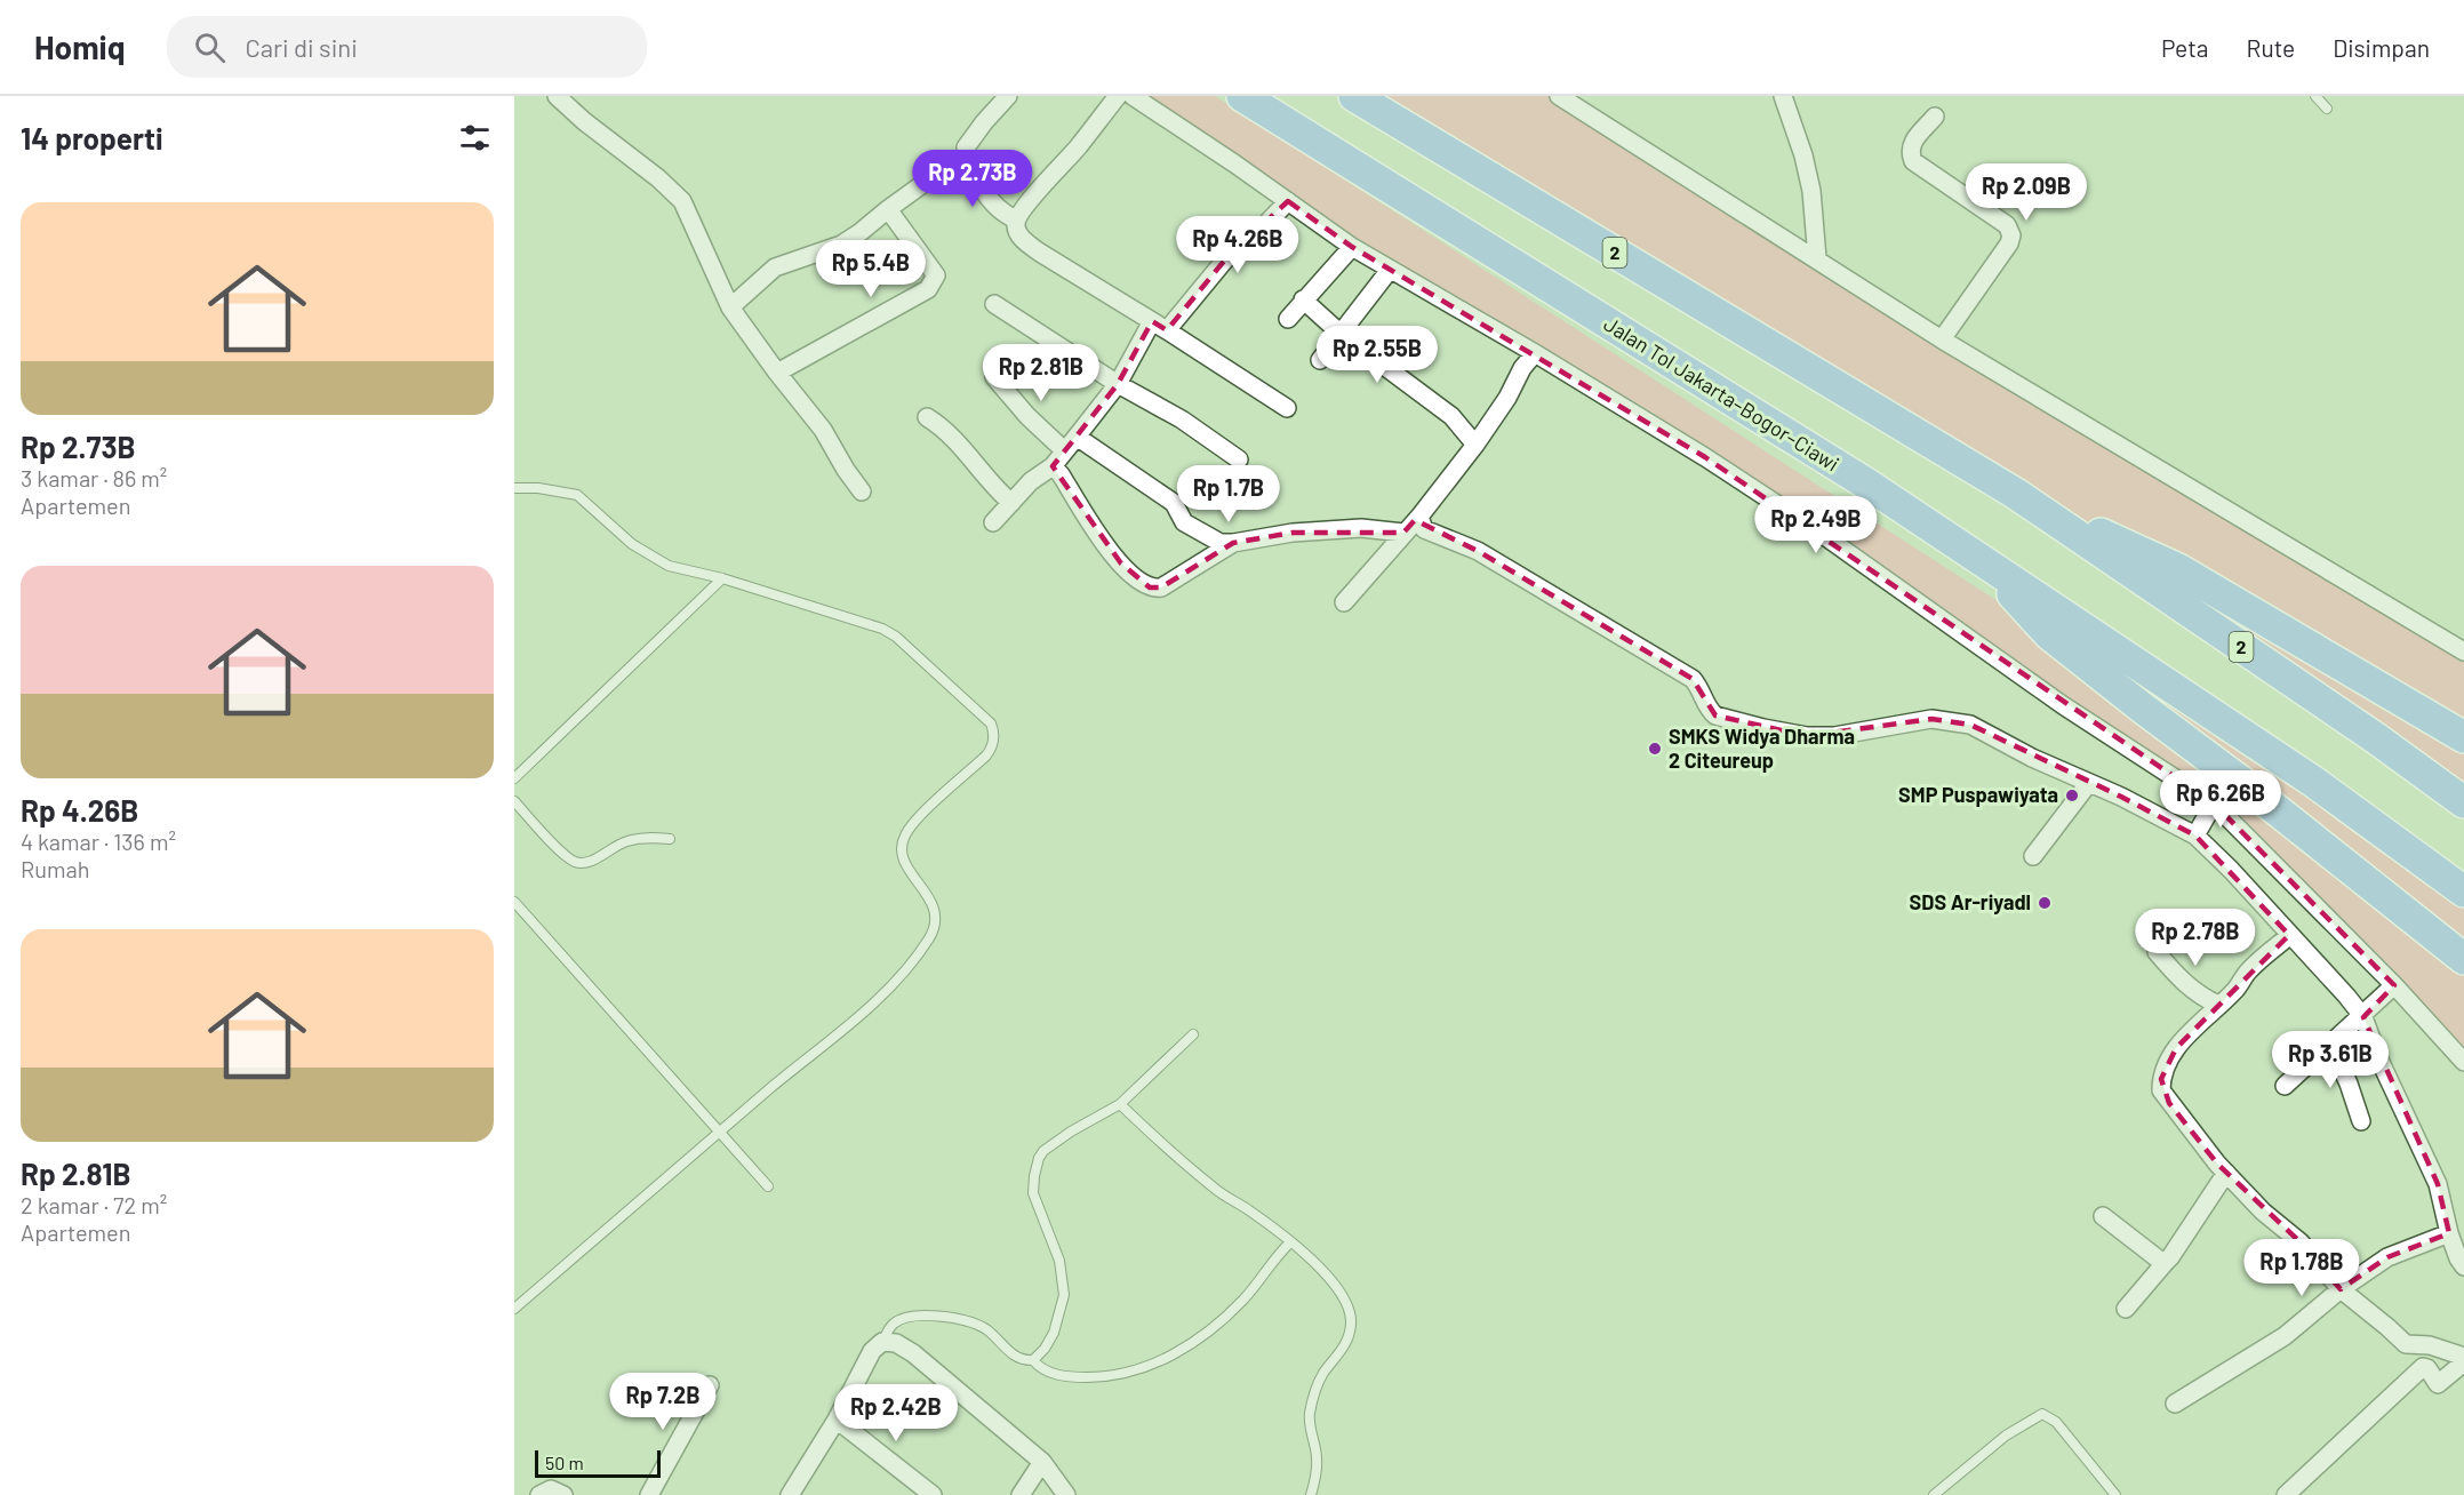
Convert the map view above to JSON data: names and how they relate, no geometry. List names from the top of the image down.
{
  "streets": {
    "highway": ["2", "Jalan Tol Jakarta–Bogor–Ciawi"]
  },
  "places": ["SMKS Widya Dharma 2 Citeureup", "SMP Puspawiyata", "SDS Ar-riyadl"],
  "scale_bar": "50 m",
  "page": {
    "header": "Homiq",
    "search": "Cari di sini",
    "nav": ["Peta", "Rute", "Disimpan"],
    "heading": "14 properti",
    "price": [
      "Rp 2.73B",
      "Rp 2.09B",
      "Rp 4.26B",
      "Rp 5.4B",
      "Rp 2.55B",
      "Rp 2.81B",
      "Rp 1.7B",
      "Rp 2.49B",
      "Rp 6.26B",
      "Rp 2.78B",
      "Rp 3.61B",
      "Rp 1.78B",
      "Rp 7.2B",
      "Rp 2.42B"
    ],
    "list": [
      {
        "name": "Rp 2.73B",
        "note": "3 kamar · 86 m² · Apartemen"
      },
      {
        "name": "Rp 4.26B",
        "note": "4 kamar · 136 m² · Rumah"
      },
      {
        "name": "Rp 2.81B",
        "note": "2 kamar · 72 m² · Apartemen"
      }
    ],
    "scale": "50 m"
  }
}
